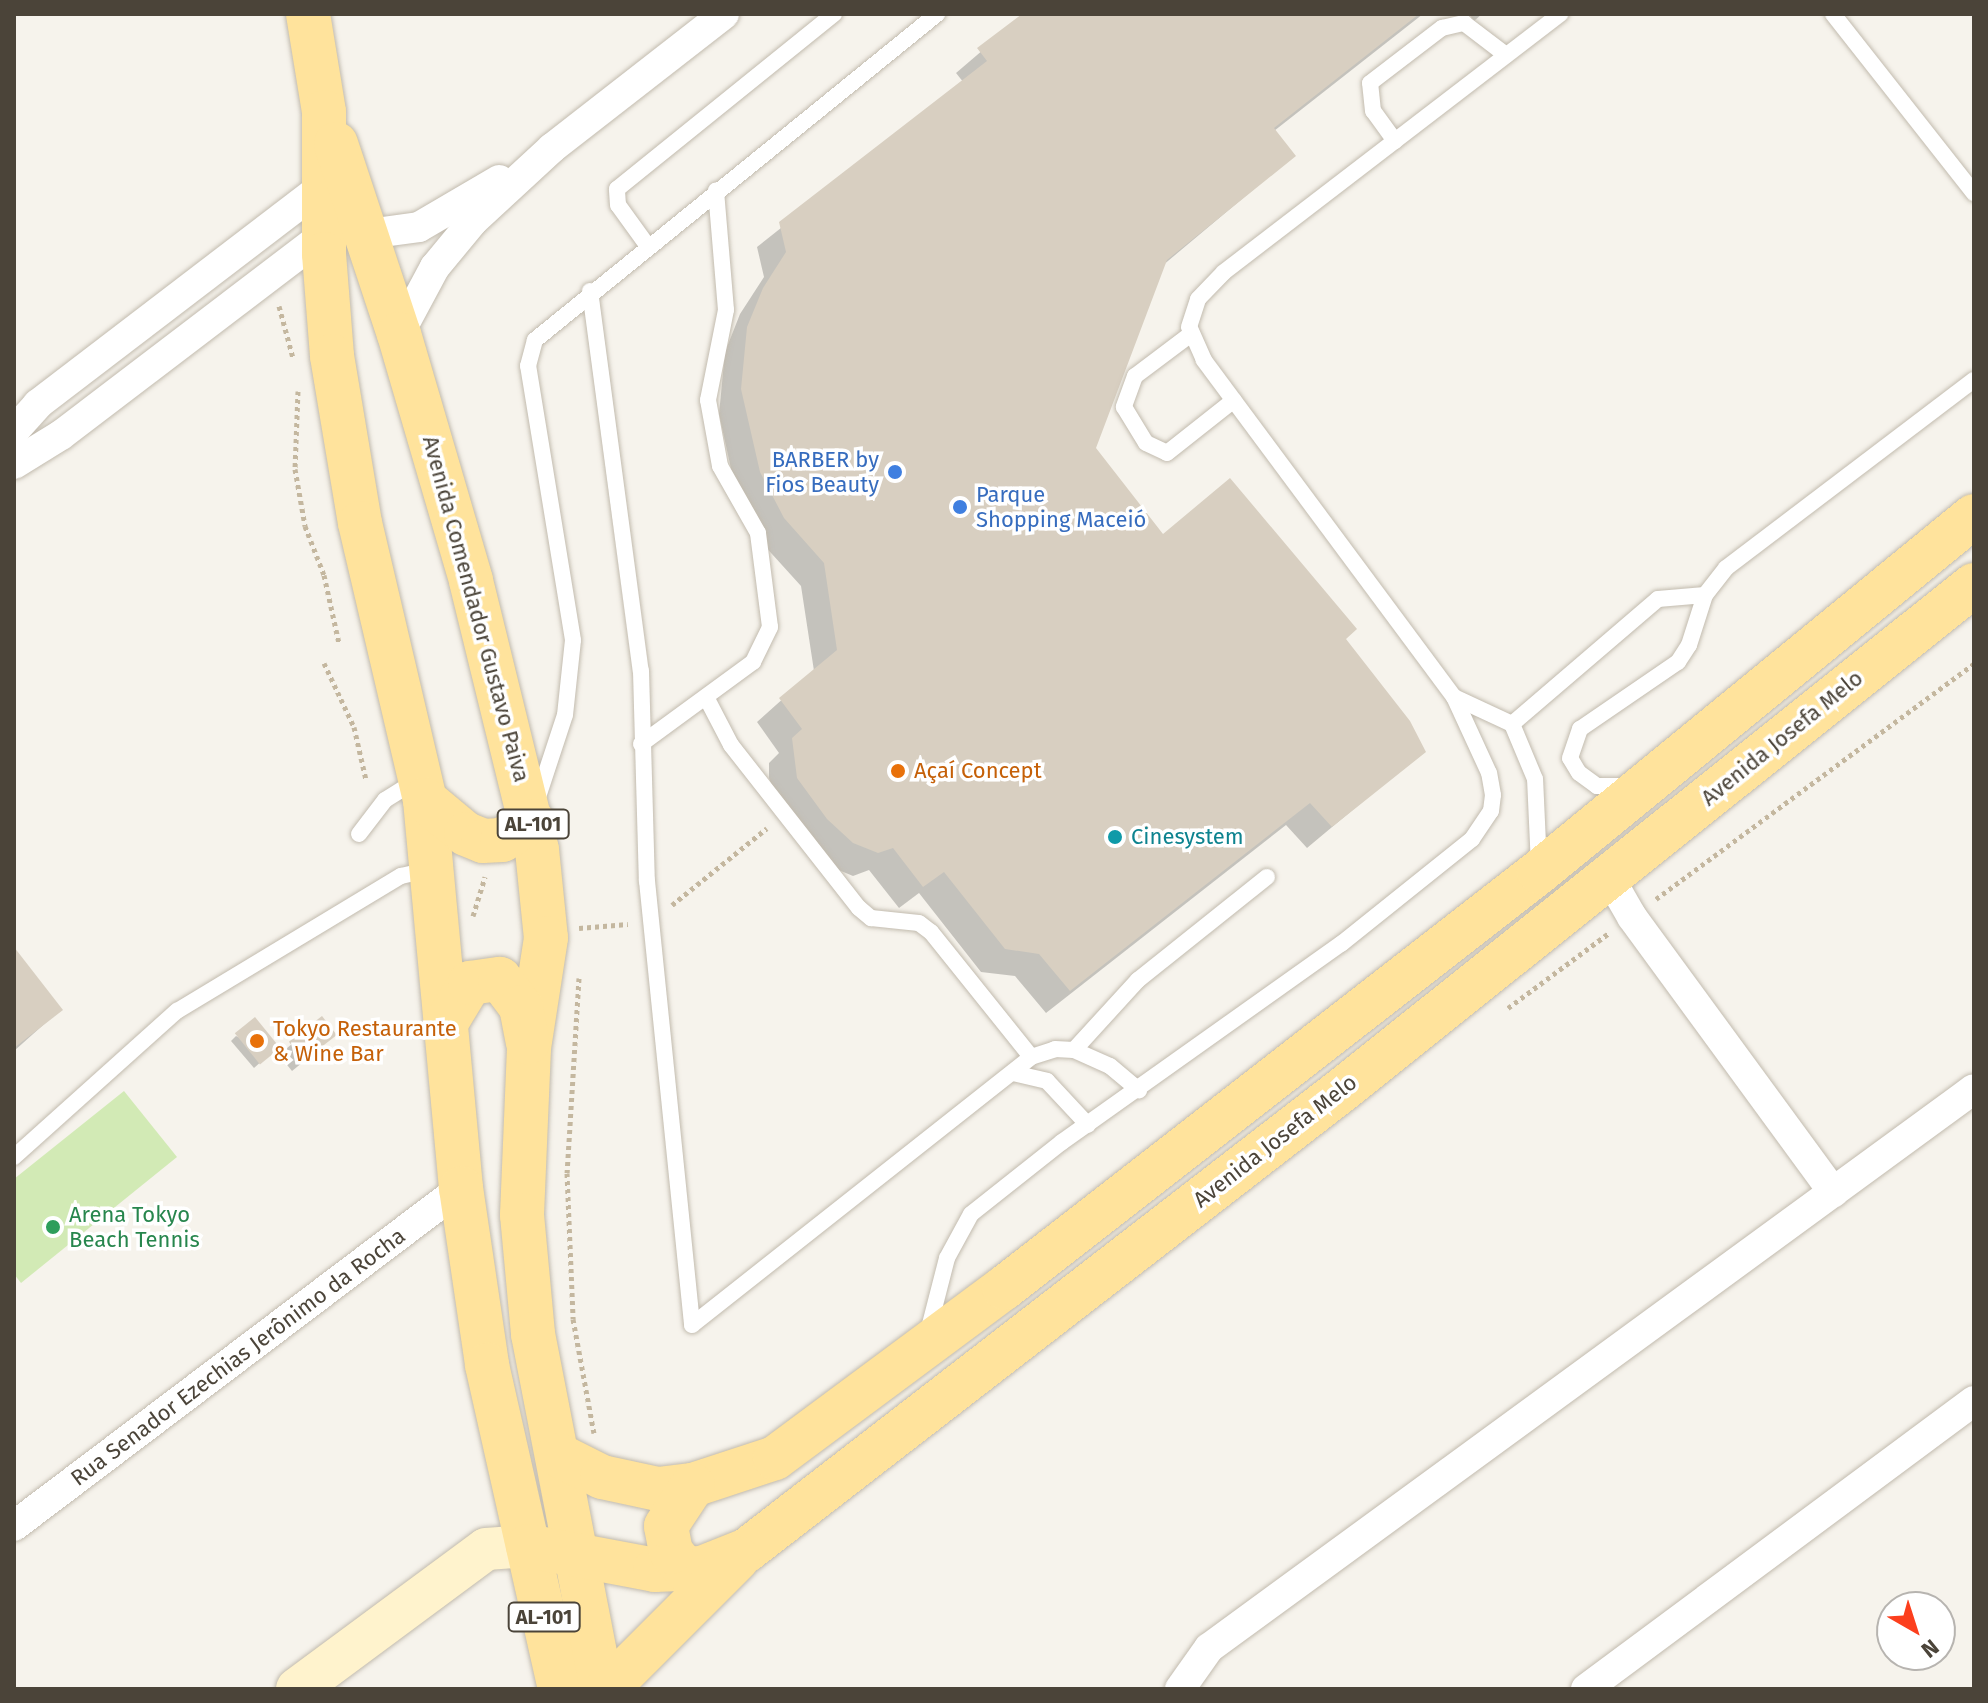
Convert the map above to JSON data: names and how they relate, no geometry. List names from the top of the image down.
{
  "streets": {
    "main road": ["Avenida Comendador Gustavo Paiva", "Avenida Josefa Melo", "AL-101"],
    "street": ["Rua Senador Ezechias Jerônimo da Rocha"]
  },
  "crossings": [
    ["Avenida Comendador Gustavo Paiva", "Avenida Josefa Melo"],
    ["Avenida Comendador Gustavo Paiva", "Rua Senador Ezechias Jerônimo da Rocha"]
  ],
  "places": [
    "BARBER by Fios Beauty",
    "Parque Shopping Maceió",
    "Açaí Concept",
    "Cinesystem",
    "Tokyo Restaurante & Wine Bar",
    "Arena Tokyo Beach Tennis"
  ],
  "north": "bottom right"
}
